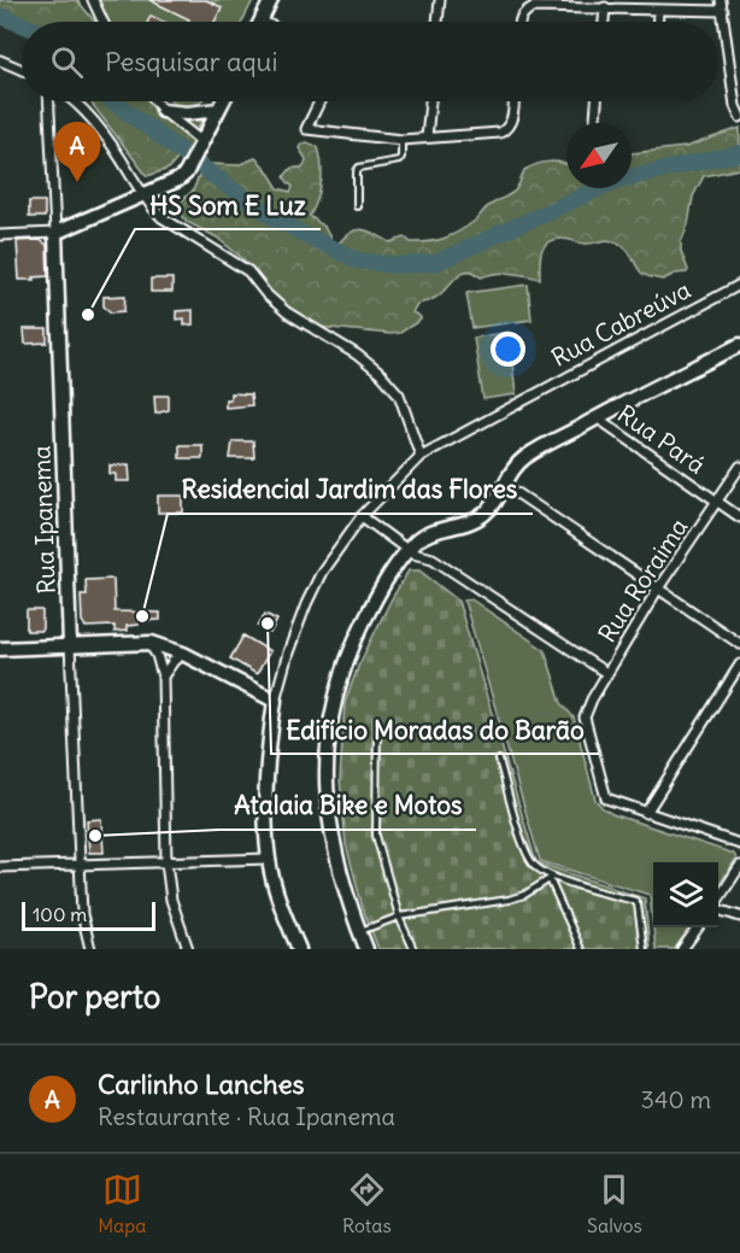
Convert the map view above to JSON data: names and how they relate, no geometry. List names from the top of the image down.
{
  "streets": {
    "street": [
      "Rua Cabreúva",
      "Rua Pará",
      "Rua Ipanema",
      "Rua Roraima"
    ]
  },
  "crossings": [
    ["Rua Pará", "Rua Roraima"]
  ],
  "places": [
    "HS Som E Luz",
    "Residencial Jardim das Flores",
    "Edifício Moradas do Barão",
    "Atalaia Bike e Motos"
  ],
  "scale_bar": "100 m",
  "north": "bottom left",
  "page": {
    "search": "Pesquisar aqui",
    "pins": "A",
    "scale": "100 m",
    "heading": "Por perto",
    "list": [
      {
        "mark": "A",
        "name": "Carlinho Lanches",
        "note": "Restaurante · Rua Ipanema",
        "value": "340 m"
      }
    ],
    "nav": ["Mapa", "Rotas", "Salvos"]
  }
}
